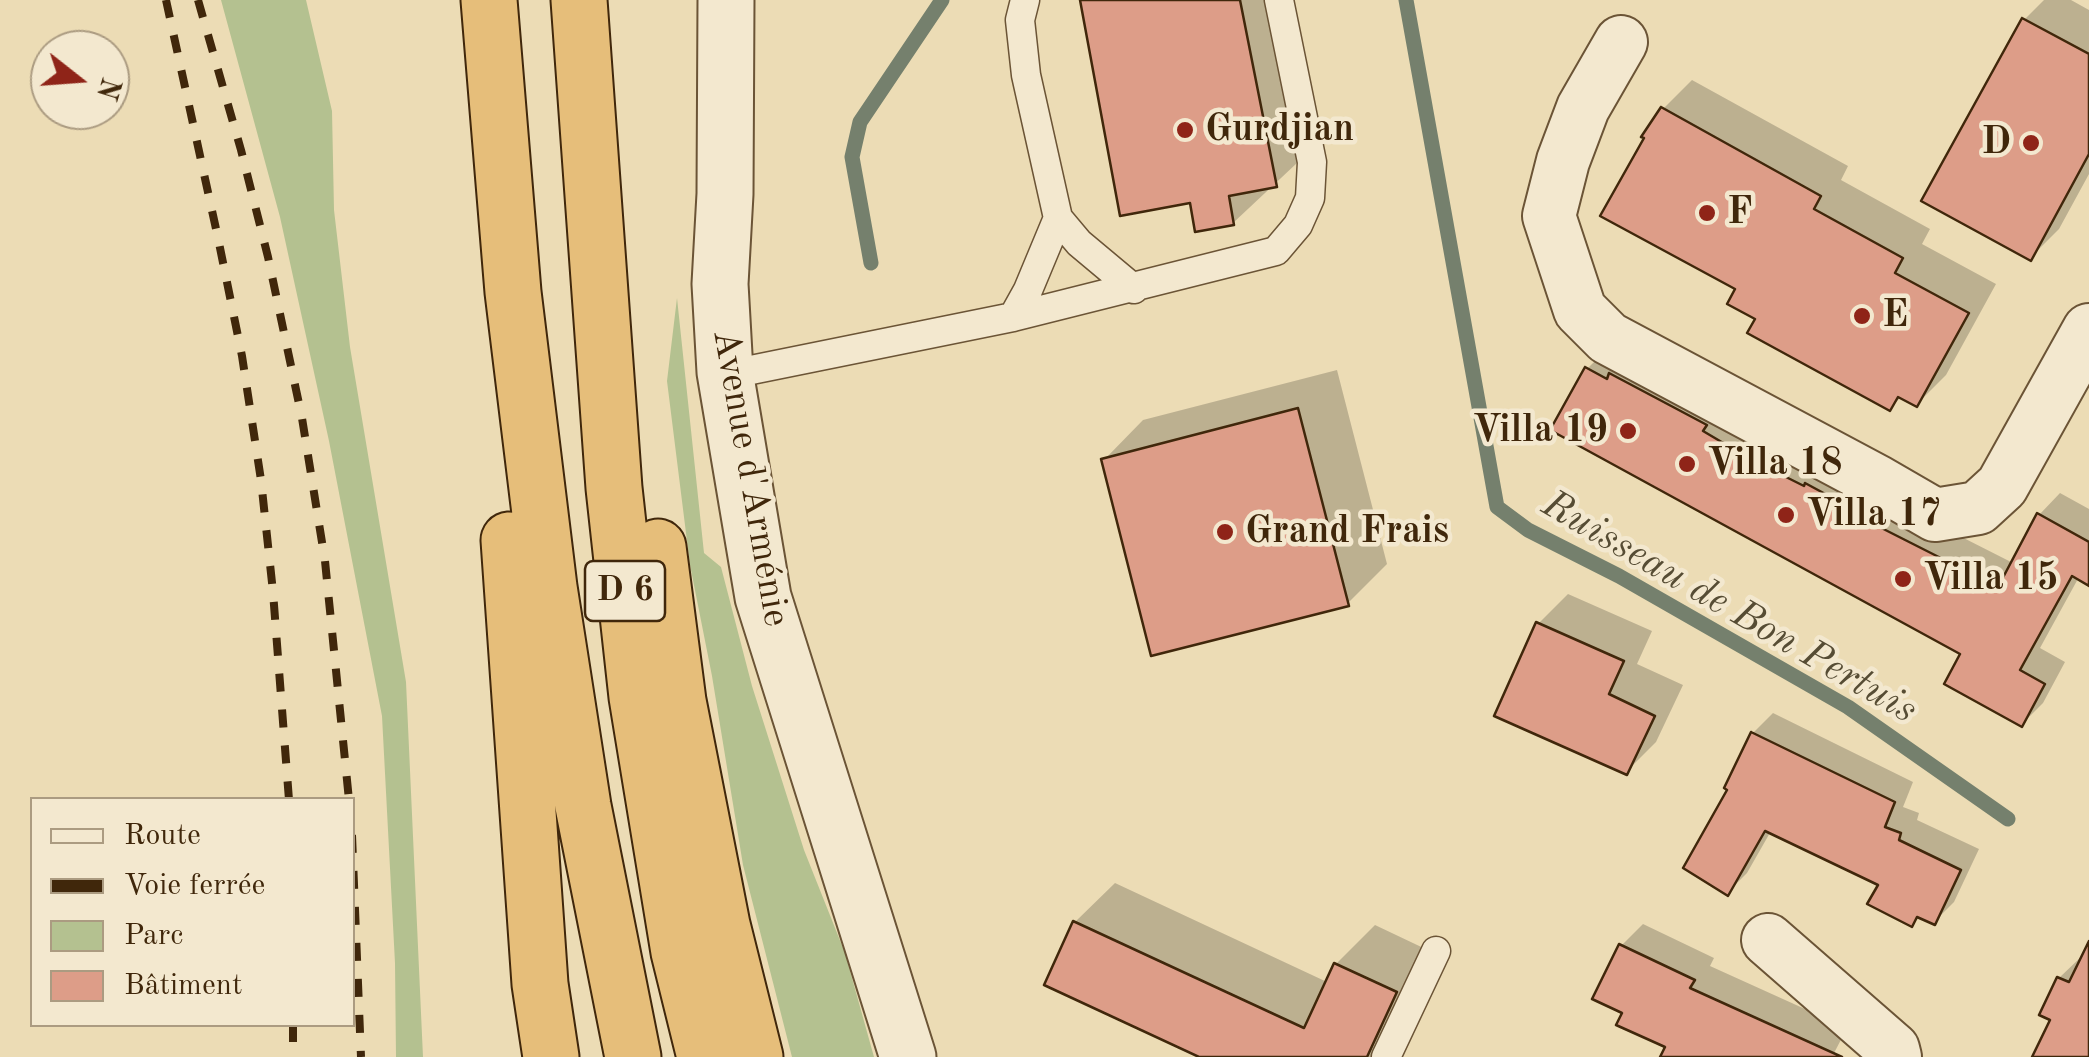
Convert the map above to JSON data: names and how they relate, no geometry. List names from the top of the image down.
{
  "streets": {
    "highway": ["D 6"],
    "street": ["Avenue d'Arménie"]
  },
  "water": ["Ruisseau de Bon Pertuis"],
  "places": [
    "Gurdjian",
    "D",
    "F",
    "E",
    "Villa 19",
    "Villa 18",
    "Villa 17",
    "Grand Frais",
    "Villa 15"
  ],
  "legend": [
    "Route",
    "Voie ferrée",
    "Parc",
    "Bâtiment"
  ],
  "north": "right"
}
